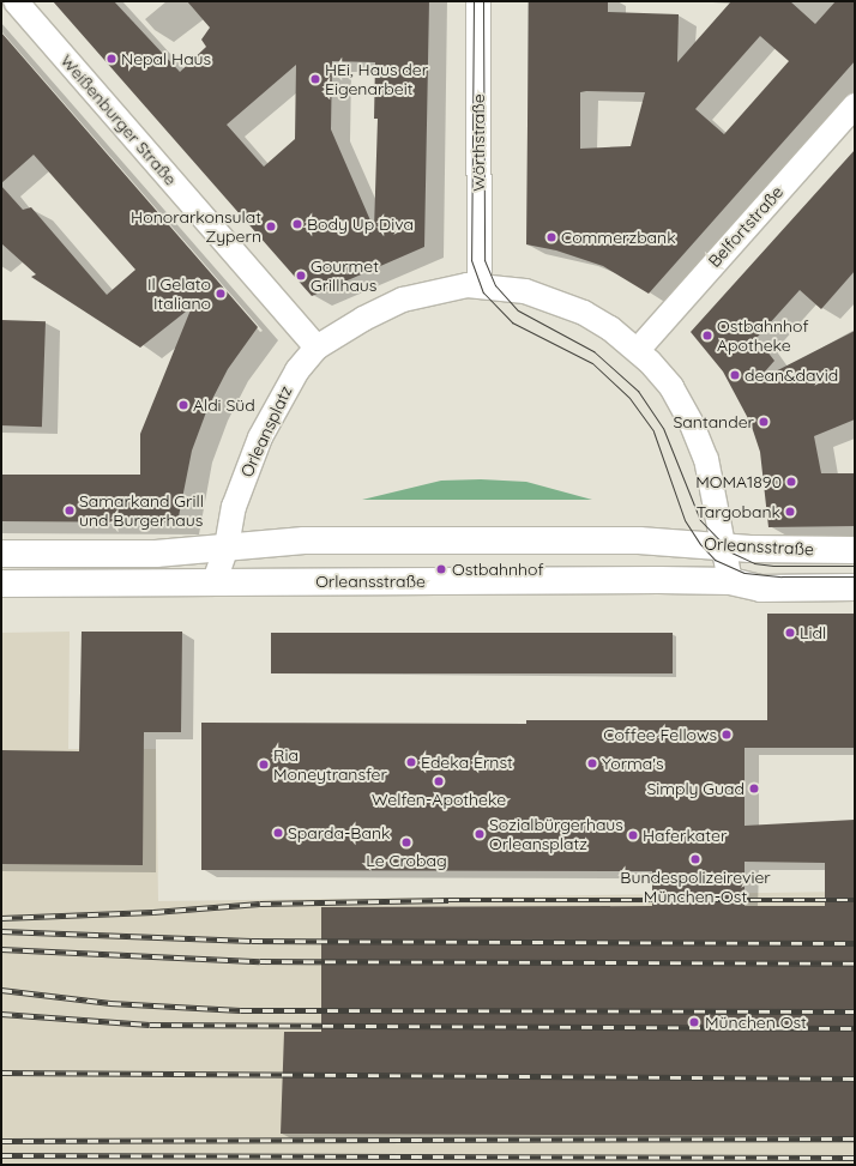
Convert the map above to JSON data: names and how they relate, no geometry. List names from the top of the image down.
{
  "streets": {
    "main road": ["Orleansstraße"],
    "street": [
      "Weißenburger Straße",
      "Wörthstraße",
      "Belfortstraße",
      "Orleansplatz"
    ]
  },
  "crossings": [
    ["Weißenburger Straße", "Orleansplatz"],
    ["Wörthstraße", "Orleansplatz"],
    ["Belfortstraße", "Orleansplatz"],
    ["Orleansplatz", "Orleansstraße"]
  ],
  "places": [
    "Nepal Haus",
    "HEi, Haus der Eigenarbeit",
    "Body Up Diva",
    "Honorarkonsulat Zypern",
    "Commerzbank",
    "Gourmet Grillhaus",
    "Il Gelato Italiano",
    "Ostbahnhof Apotheke",
    "dean&david",
    "Aldi Süd",
    "Santander",
    "MOMA1890",
    "Samarkand Grill und Burgerhaus",
    "Targobank",
    "Ostbahnhof",
    "Lidl",
    "Coffee Fellows",
    "Edeka Ernst",
    "Yorma's",
    "Ria Moneytransfer",
    "Welfen-Apotheke",
    "Simply Guad",
    "Sparda-Bank",
    "Sozialbürgerhaus Orleansplatz",
    "Haferkater",
    "Le Crobag",
    "Bundespolizeirevier München-Ost",
    "München Ost"
  ]
}
